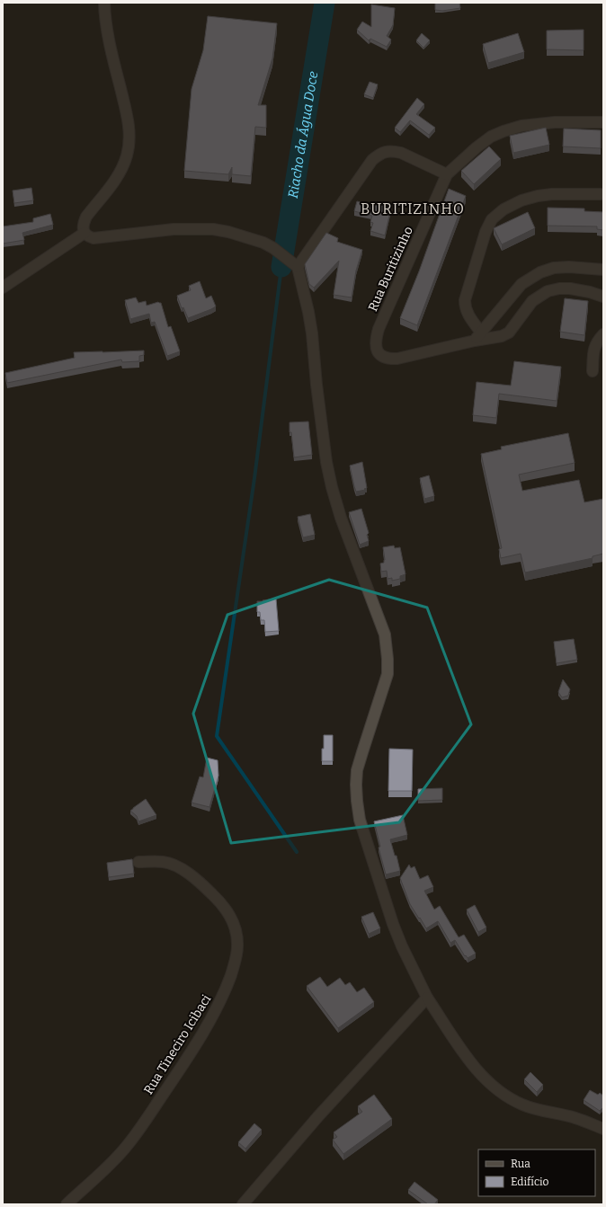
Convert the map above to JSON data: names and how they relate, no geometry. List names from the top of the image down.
{
  "streets": {
    "street": ["Rua Buritizinho", "Rua Tineciro Icibaci"]
  },
  "districts": ["BURITIZINHO"],
  "water": ["Riacho da Água Doce"],
  "legend": ["Rua", "Edifício"]
}
